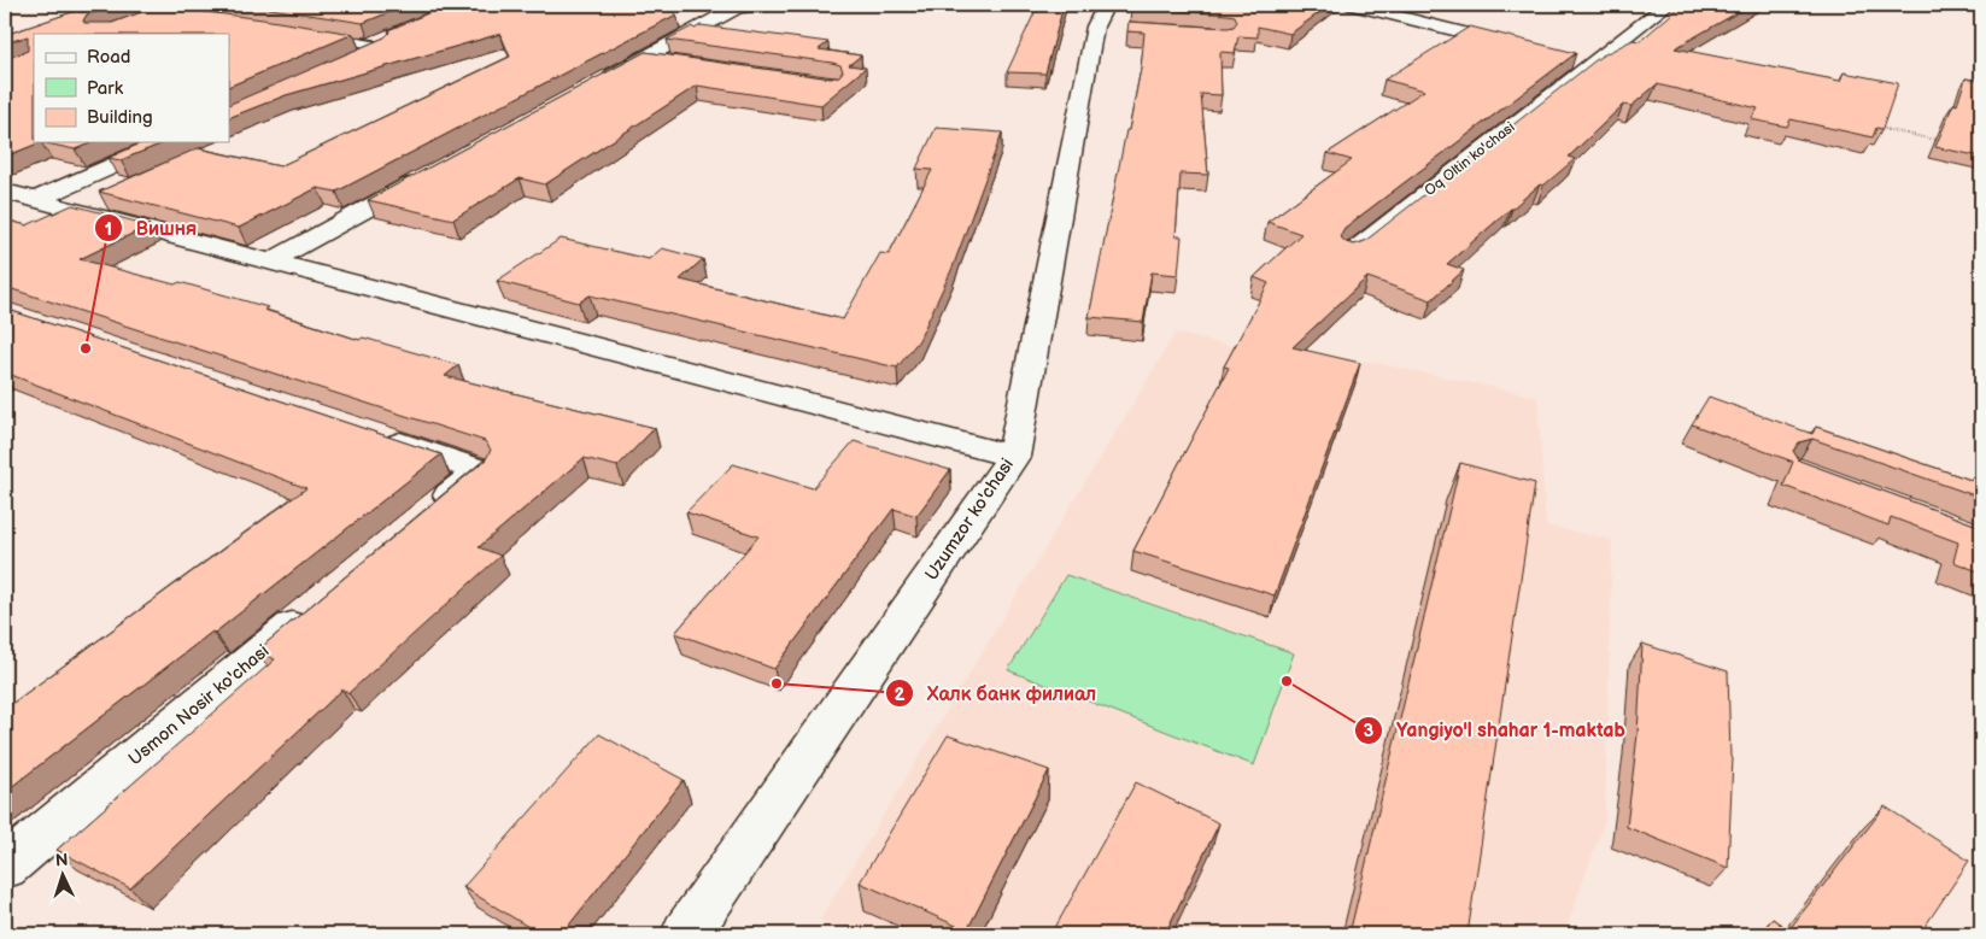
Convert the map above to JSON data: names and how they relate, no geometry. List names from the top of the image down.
{
  "streets": {
    "street": ["Oq Oltin ko'chasi", "Uzumzor ko'chasi", "Usmon Nosir ko'chasi"]
  },
  "places": ["Вишня", "Yangiyo'l shahar 1-maktab", "Халк банк филиал"],
  "legend": ["Road", "Park", "Building"],
  "north": "top"
}
